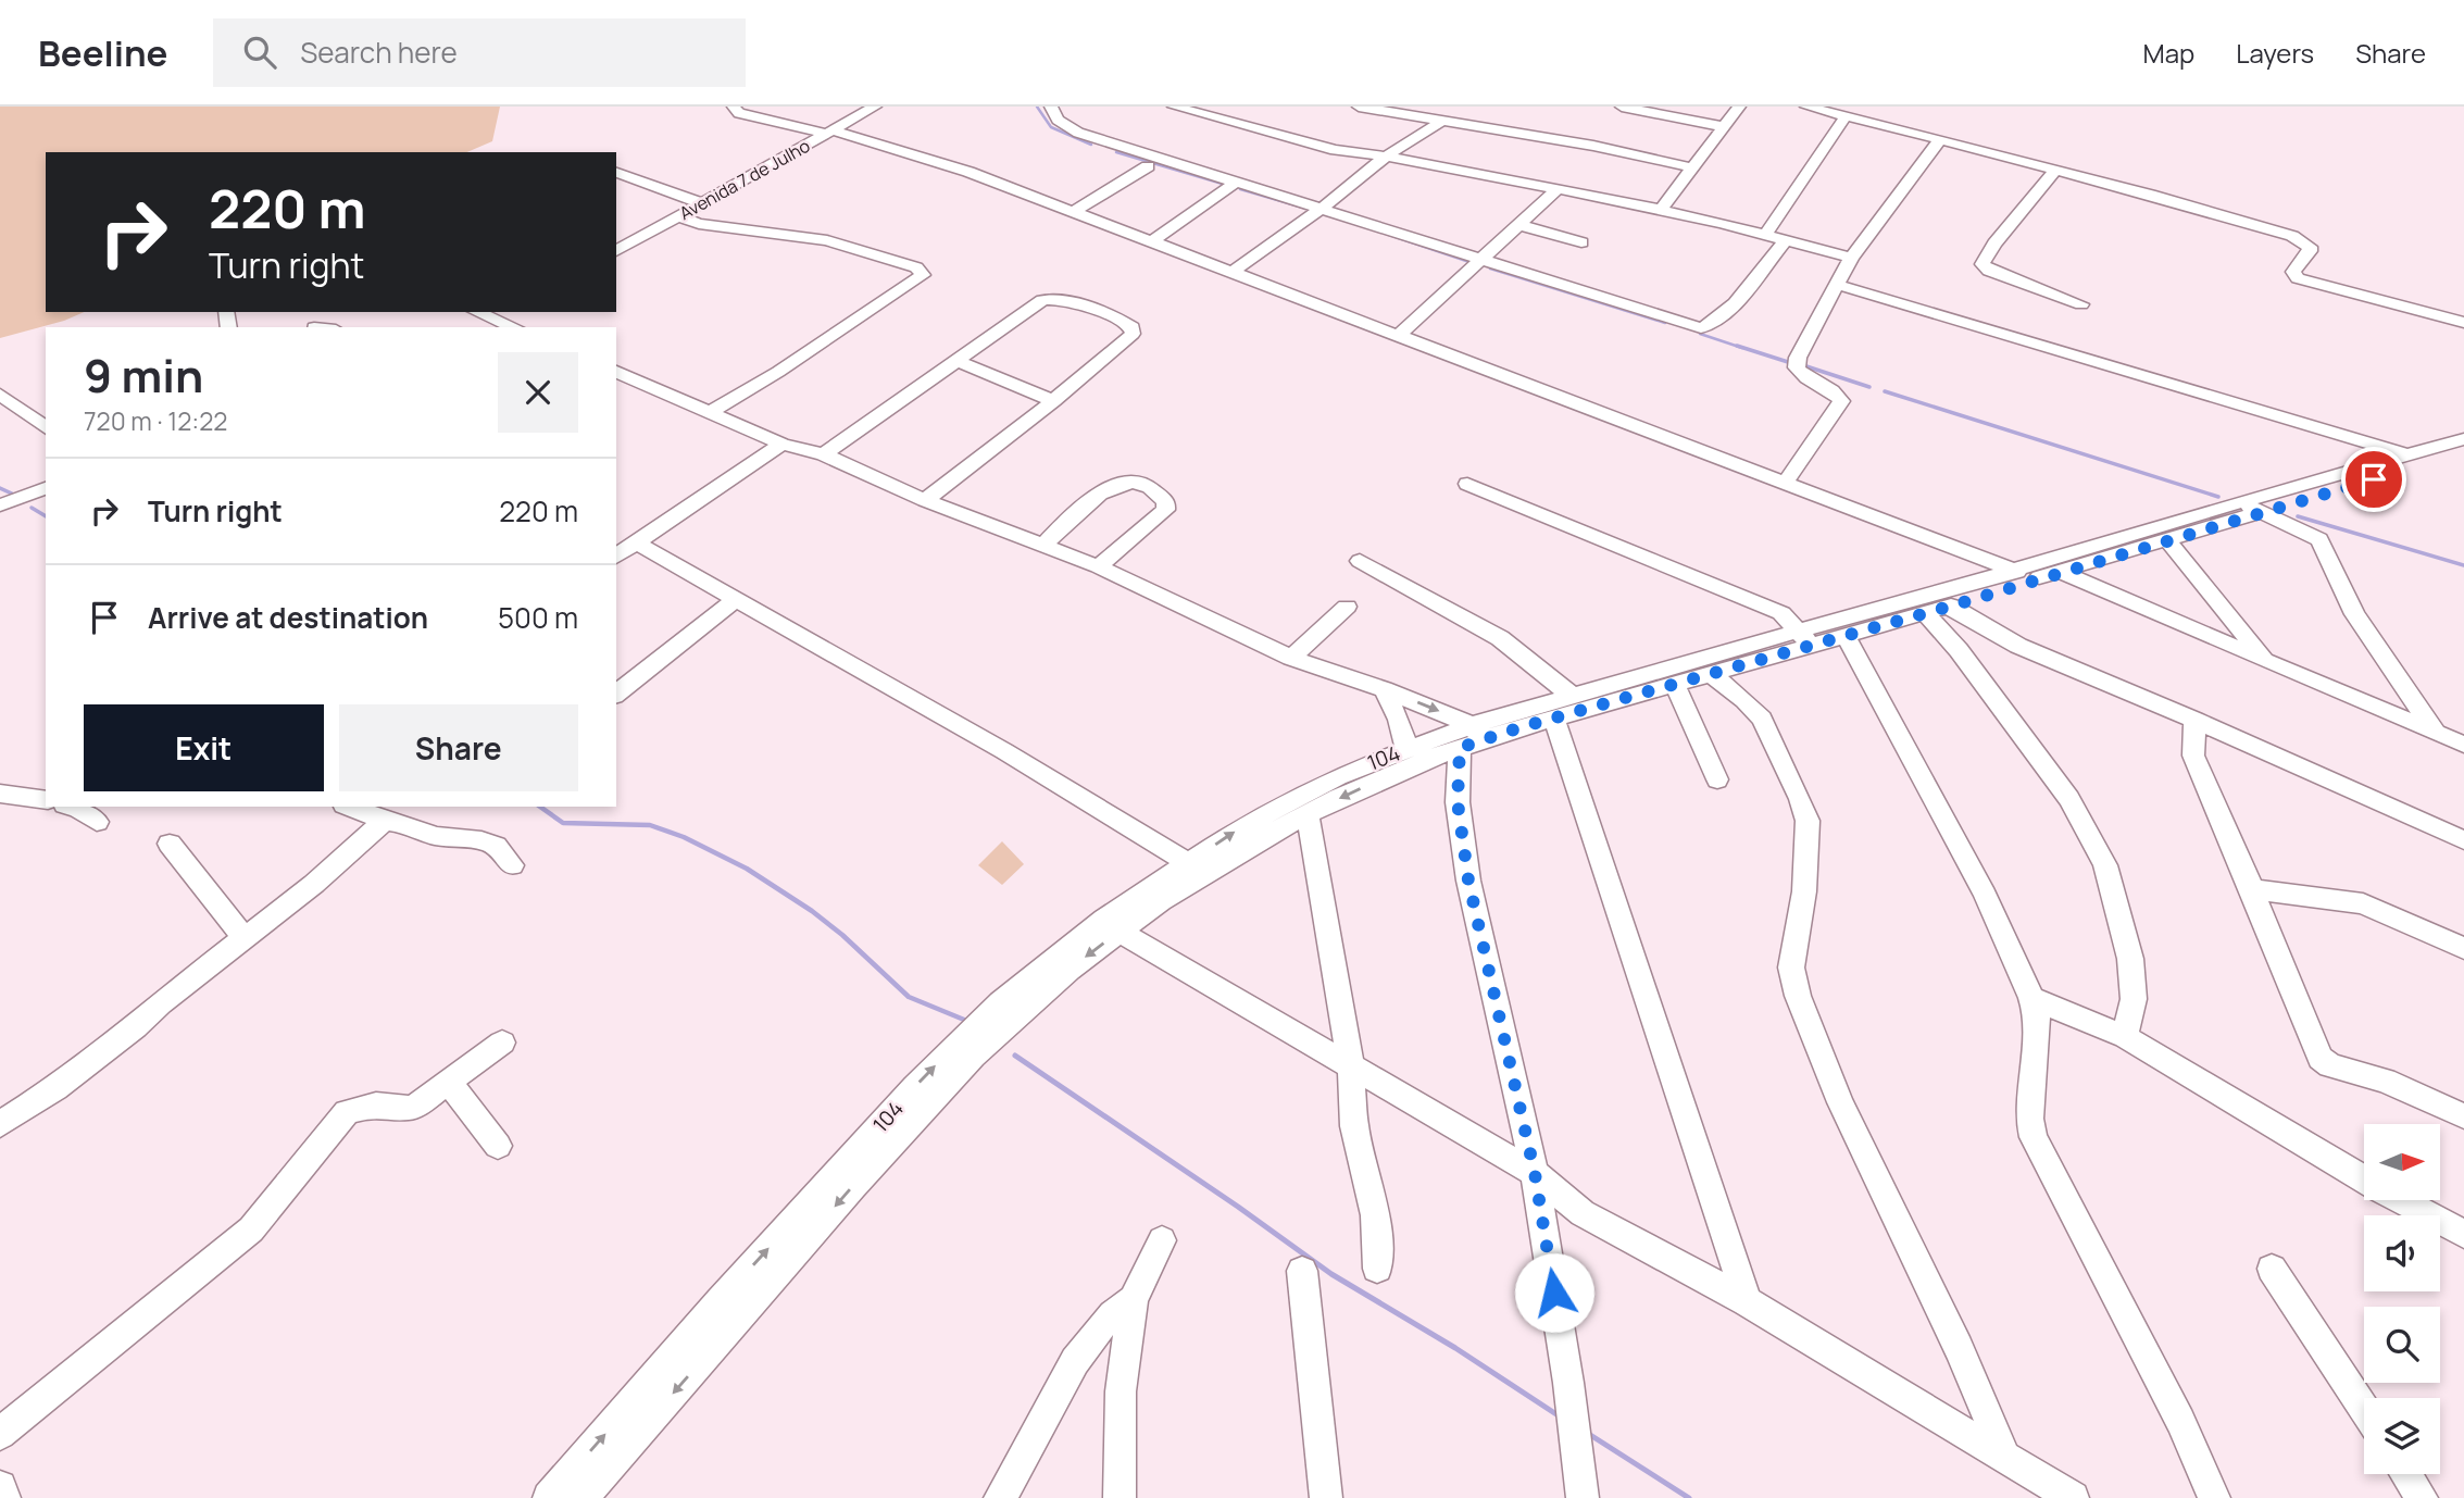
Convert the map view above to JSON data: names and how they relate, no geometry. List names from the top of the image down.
{
  "streets": {
    "street": ["Avenida 7 de Julho", "104"]
  },
  "north": "right",
  "page": {
    "header": "Beeline",
    "search": "Search here",
    "nav": ["Map", "Layers", "Share"],
    "turn": ["220 m", "Turn right"],
    "heading": ["9 min", "720 m · 12:22"],
    "list": [
      {
        "name": "Turn right",
        "value": "220 m"
      },
      {
        "name": "Arrive at destination",
        "value": "500 m"
      }
    ],
    "buttons": ["Exit", "Share"]
  }
}
